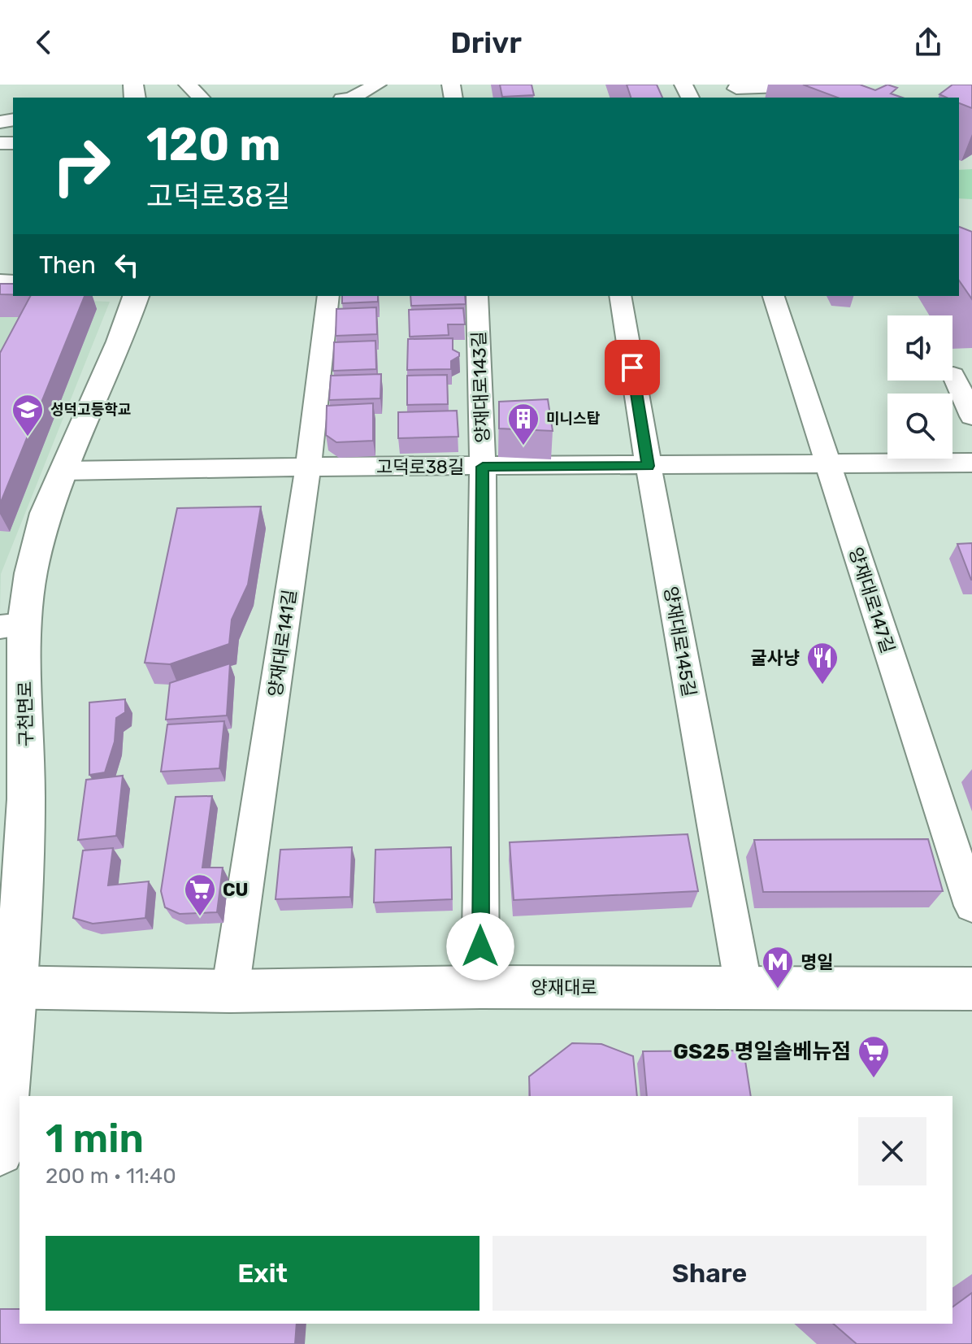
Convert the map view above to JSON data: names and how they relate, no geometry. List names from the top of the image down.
{
  "streets": {
    "main road": ["구천면로", "양재대로"],
    "street": [
      "양재대로143길",
      "고덕로38길",
      "양재대로147길",
      "양재대로145길",
      "양재대로141길"
    ]
  },
  "crossings": [
    ["양재대로143길", "고덕로38길"],
    ["양재대로143길", "양재대로"],
    ["고덕로38길", "양재대로147길"],
    ["고덕로38길", "양재대로145길"],
    ["고덕로38길", "양재대로141길"],
    ["고덕로38길", "구천면로"],
    ["양재대로145길", "양재대로"],
    ["양재대로141길", "양재대로"],
    ["구천면로", "양재대로"]
  ],
  "places": {
    "school or university": ["성덕고등학교"],
    "building": ["미니스탑"],
    "restaurant": ["굴사냥"],
    "supermarket": ["CU", "GS25 명일솔베뉴점"],
    "metro station": ["명일"]
  },
  "page": {
    "header": "Drivr",
    "turn": ["120 m", "고덕로38길"],
    "then": "Then",
    "heading": ["1 min", "200 m · 11:40"],
    "buttons": ["Exit", "Share"]
  }
}
